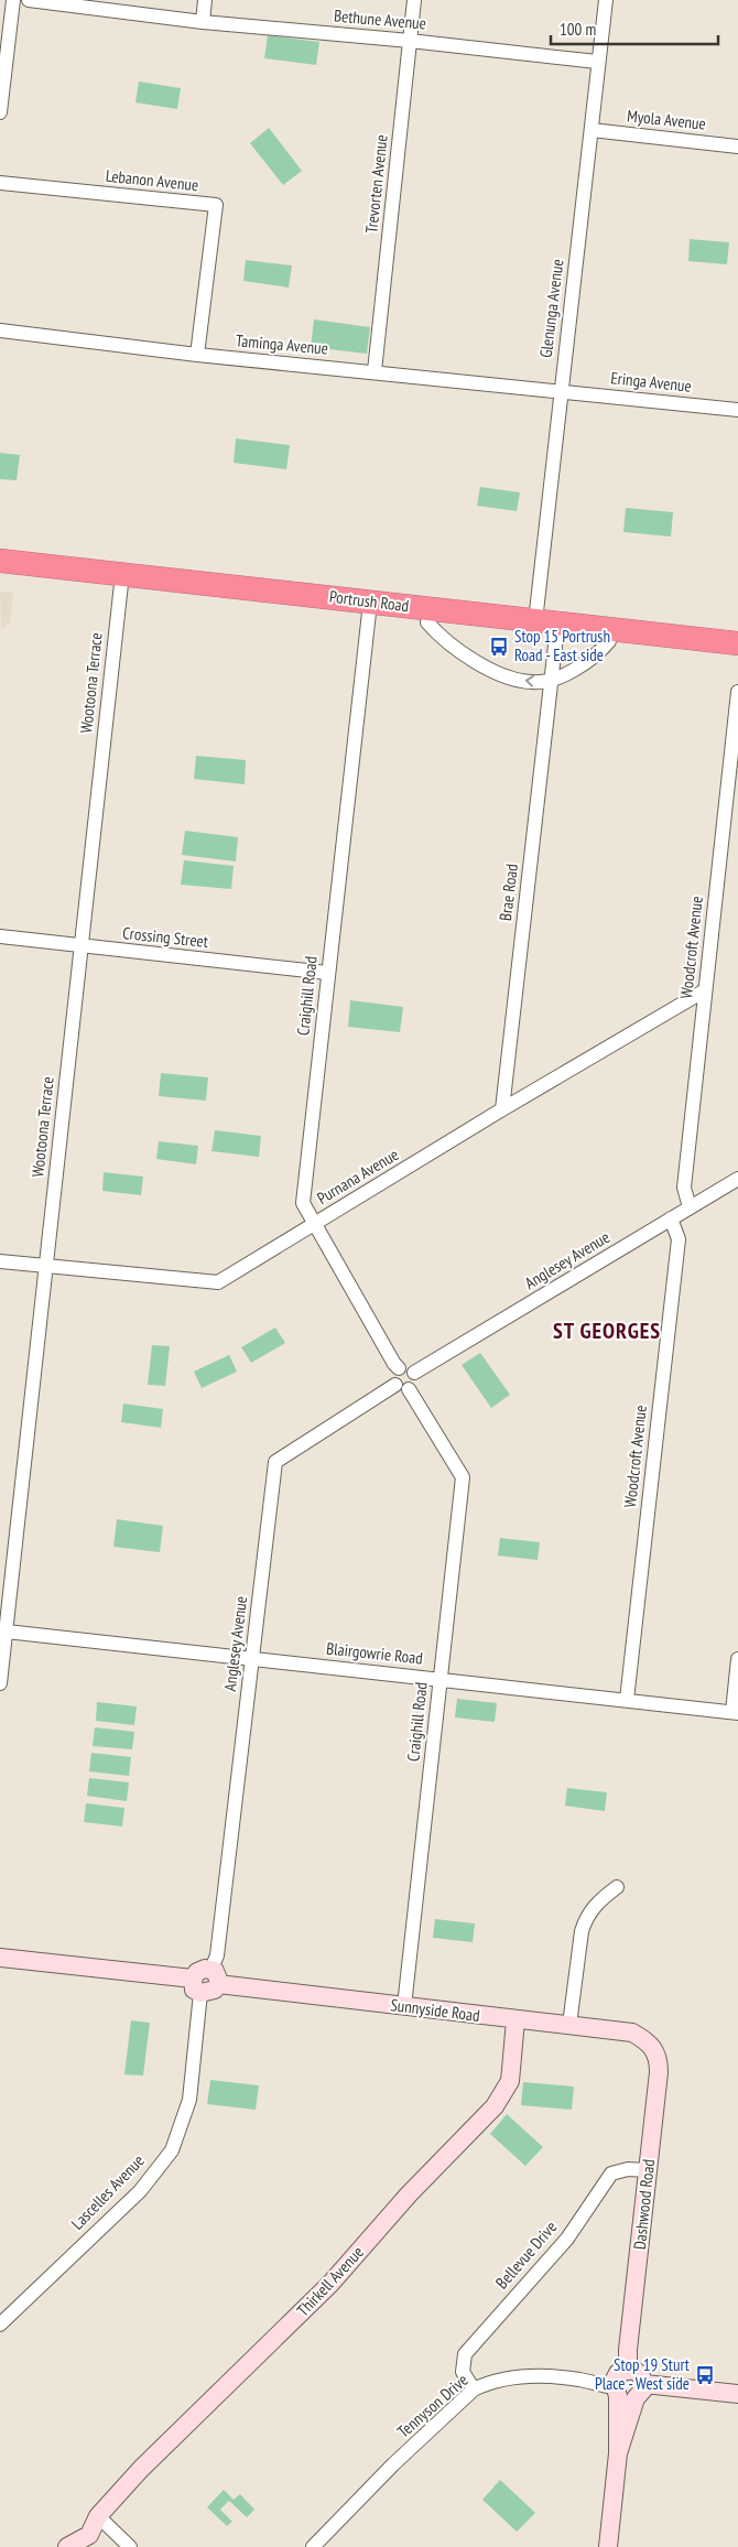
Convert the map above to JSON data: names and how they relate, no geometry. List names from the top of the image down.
{
  "streets": {
    "highway": ["Portrush Road"],
    "street": [
      "Bethune Avenue",
      "Myola Avenue",
      "Lebanon Avenue",
      "Trevorten Avenue",
      "Glenunga Avenue",
      "Taminga Avenue",
      "Eringa Avenue",
      "Wootoona Terrace",
      "Brae Road",
      "Crossing Street",
      "Woodcroft Avenue",
      "Craighill Road",
      "Purnana Avenue",
      "Anglesey Avenue",
      "Blairgowrie Road",
      "Sunnyside Road",
      "Lascelles Avenue",
      "Dashwood Road",
      "Bellevue Drive",
      "Thirkell Avenue",
      "Tennyson Drive"
    ]
  },
  "crossings": [
    ["Bethune Avenue", "Trevorten Avenue"],
    ["Bethune Avenue", "Glenunga Avenue"],
    ["Myola Avenue", "Glenunga Avenue"],
    ["Lebanon Avenue", "Taminga Avenue"],
    ["Trevorten Avenue", "Taminga Avenue"],
    ["Glenunga Avenue", "Taminga Avenue"],
    ["Glenunga Avenue", "Eringa Avenue"],
    ["Glenunga Avenue", "Portrush Road"],
    ["Taminga Avenue", "Eringa Avenue"],
    ["Portrush Road", "Wootoona Terrace"],
    ["Portrush Road", "Brae Road"],
    ["Portrush Road", "Craighill Road"],
    ["Wootoona Terrace", "Crossing Street"],
    ["Wootoona Terrace", "Purnana Avenue"],
    ["Wootoona Terrace", "Blairgowrie Road"],
    ["Brae Road", "Purnana Avenue"],
    ["Crossing Street", "Craighill Road"],
    ["Woodcroft Avenue", "Purnana Avenue"],
    ["Woodcroft Avenue", "Anglesey Avenue"],
    ["Woodcroft Avenue", "Blairgowrie Road"],
    ["Craighill Road", "Purnana Avenue"],
    ["Craighill Road", "Anglesey Avenue"],
    ["Craighill Road", "Blairgowrie Road"],
    ["Craighill Road", "Sunnyside Road"],
    ["Anglesey Avenue", "Blairgowrie Road"],
    ["Anglesey Avenue", "Sunnyside Road"],
    ["Sunnyside Road", "Dashwood Road"],
    ["Sunnyside Road", "Thirkell Avenue"],
    ["Dashwood Road", "Bellevue Drive"],
    ["Dashwood Road", "Tennyson Drive"],
    ["Bellevue Drive", "Tennyson Drive"]
  ],
  "districts": ["ST GEORGES"],
  "places": {
    "bus stop": ["Stop 15 Portrush Road - East side", "Stop 19 Sturt Place - West side"]
  },
  "scale_bar": "100 m"
}
